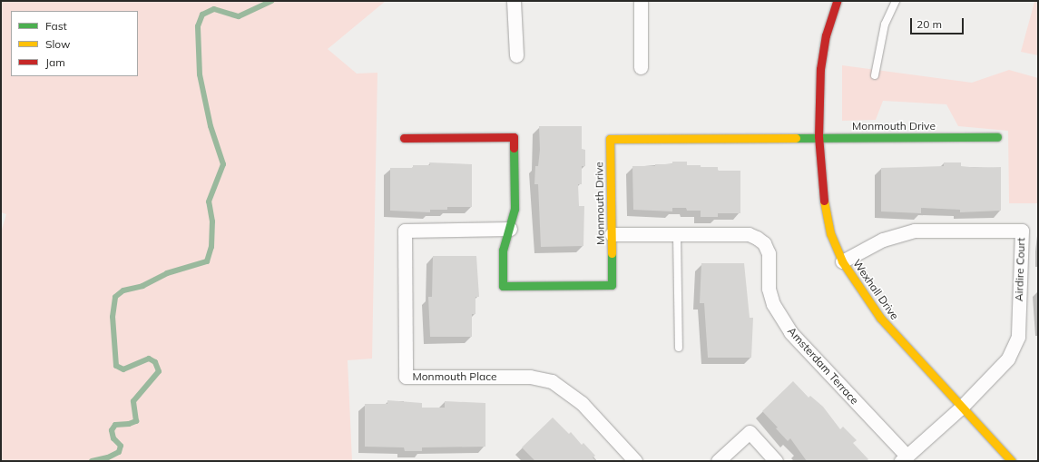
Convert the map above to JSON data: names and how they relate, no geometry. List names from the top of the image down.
{
  "streets": {
    "street": [
      "Monmouth Drive",
      "Airdire Court",
      "Wexhall Drive",
      "Amsterdam Terrace",
      "Monmouth Place"
    ]
  },
  "crossings": [
    ["Monmouth Drive", "Wexhall Drive"],
    ["Monmouth Drive", "Amsterdam Terrace"],
    ["Monmouth Drive", "Monmouth Place"],
    ["Airdire Court", "Wexhall Drive"]
  ],
  "legend": ["Fast", "Slow", "Jam"],
  "scale_bar": "20 m"
}
